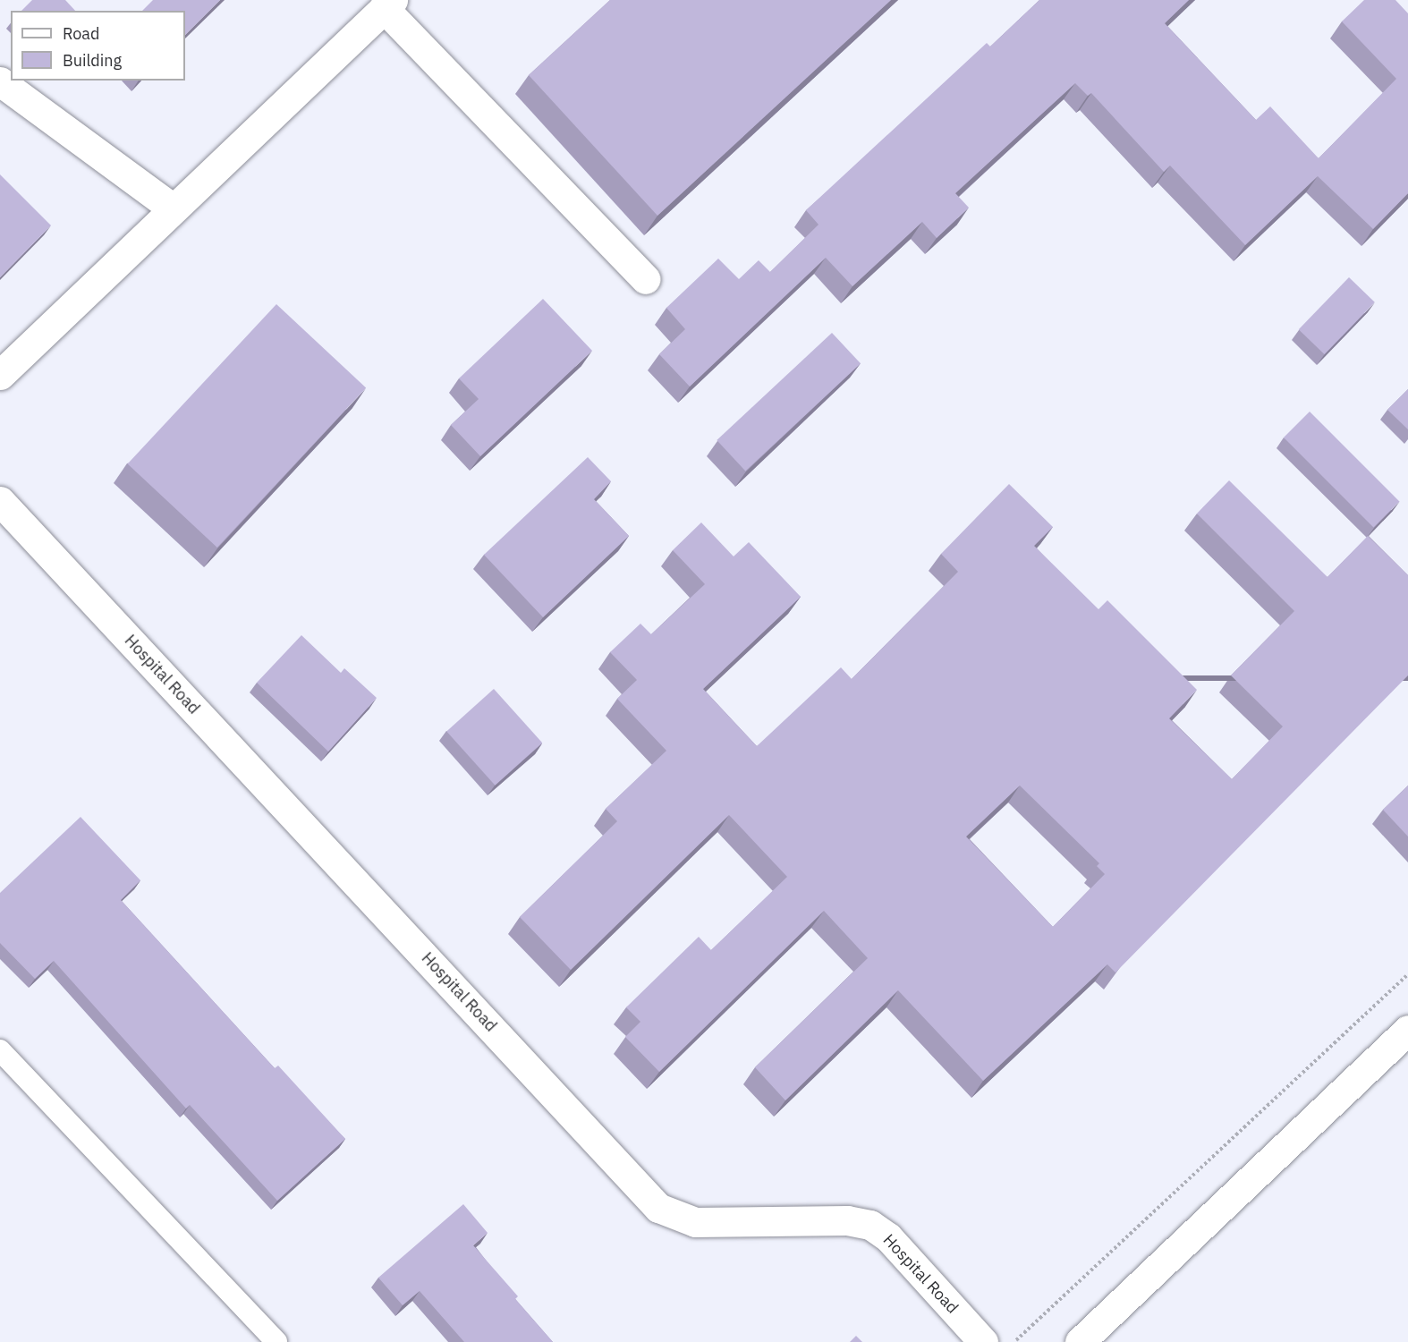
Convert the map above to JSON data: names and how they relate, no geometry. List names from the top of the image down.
{
  "streets": {
    "street": ["Hospital Road"]
  },
  "legend": ["Road", "Building"]
}
